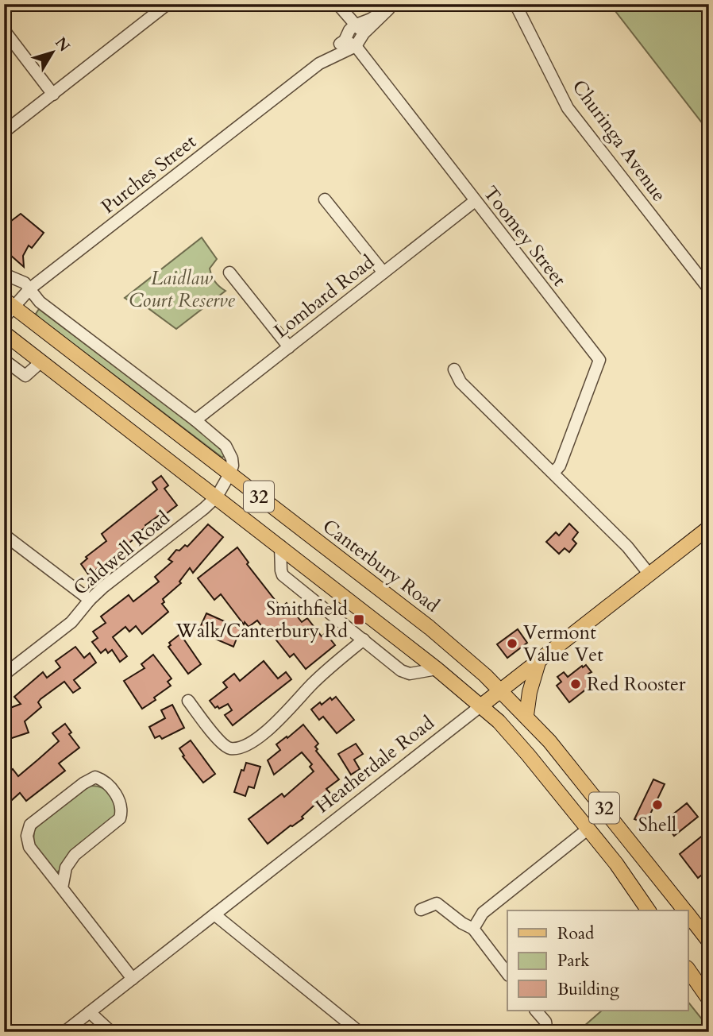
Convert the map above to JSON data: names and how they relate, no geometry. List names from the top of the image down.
{
  "streets": {
    "main road": ["32", "Canterbury Road", "Heatherdale Road"],
    "street": [
      "Churinga Avenue",
      "Purches Street",
      "Toomey Street",
      "Lombard Road",
      "Caldwell Road"
    ]
  },
  "crossings": [
    ["Purches Street", "Toomey Street"],
    ["Purches Street", "Canterbury Road"],
    ["Toomey Street", "Lombard Road"],
    ["32", "Caldwell Road"],
    ["32", "Heatherdale Road"],
    ["Caldwell Road", "Canterbury Road"],
    ["Canterbury Road", "Heatherdale Road"]
  ],
  "parks": ["Laidlaw Court Reserve"],
  "places": {
    "transit": ["Smithfield Walk/Canterbury Rd"],
    "other": ["Vermont Value Vet", "Red Rooster", "Shell"]
  },
  "legend": ["Road", "Park", "Building"],
  "north": "top right"
}
